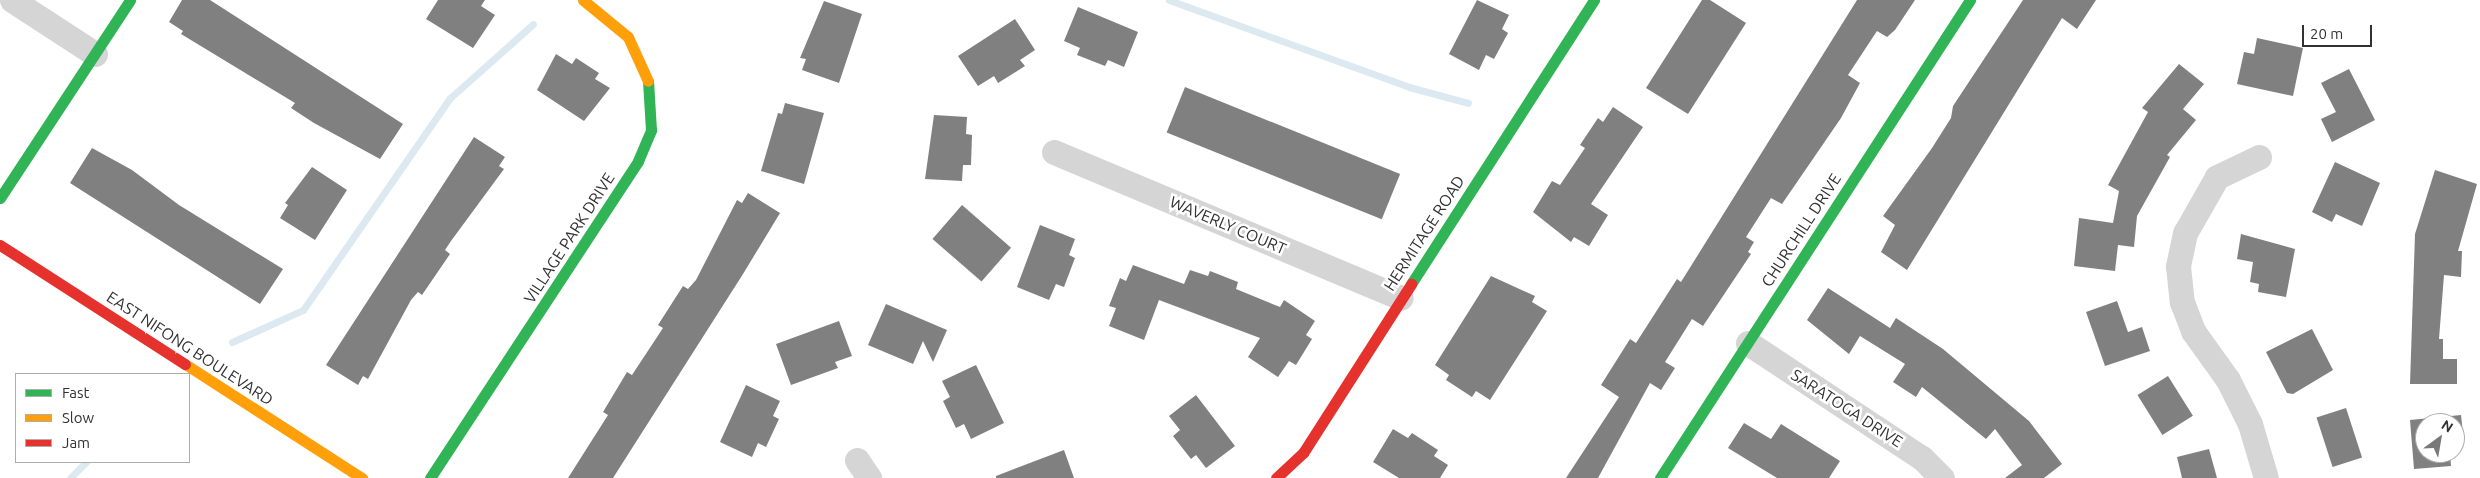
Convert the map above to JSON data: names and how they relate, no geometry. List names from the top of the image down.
{
  "streets": {
    "street": [
      "WAVERLY COURT",
      "CHURCHILL DRIVE",
      "HERMITAGE ROAD",
      "VILLAGE PARK DRIVE",
      "EAST NIFONG BOULEVARD",
      "SARATOGA DRIVE"
    ]
  },
  "crossings": [
    ["WAVERLY COURT", "HERMITAGE ROAD"],
    ["CHURCHILL DRIVE", "SARATOGA DRIVE"]
  ],
  "legend": ["Fast", "Slow", "Jam"],
  "scale_bar": "20 m",
  "north": "top right"
}
